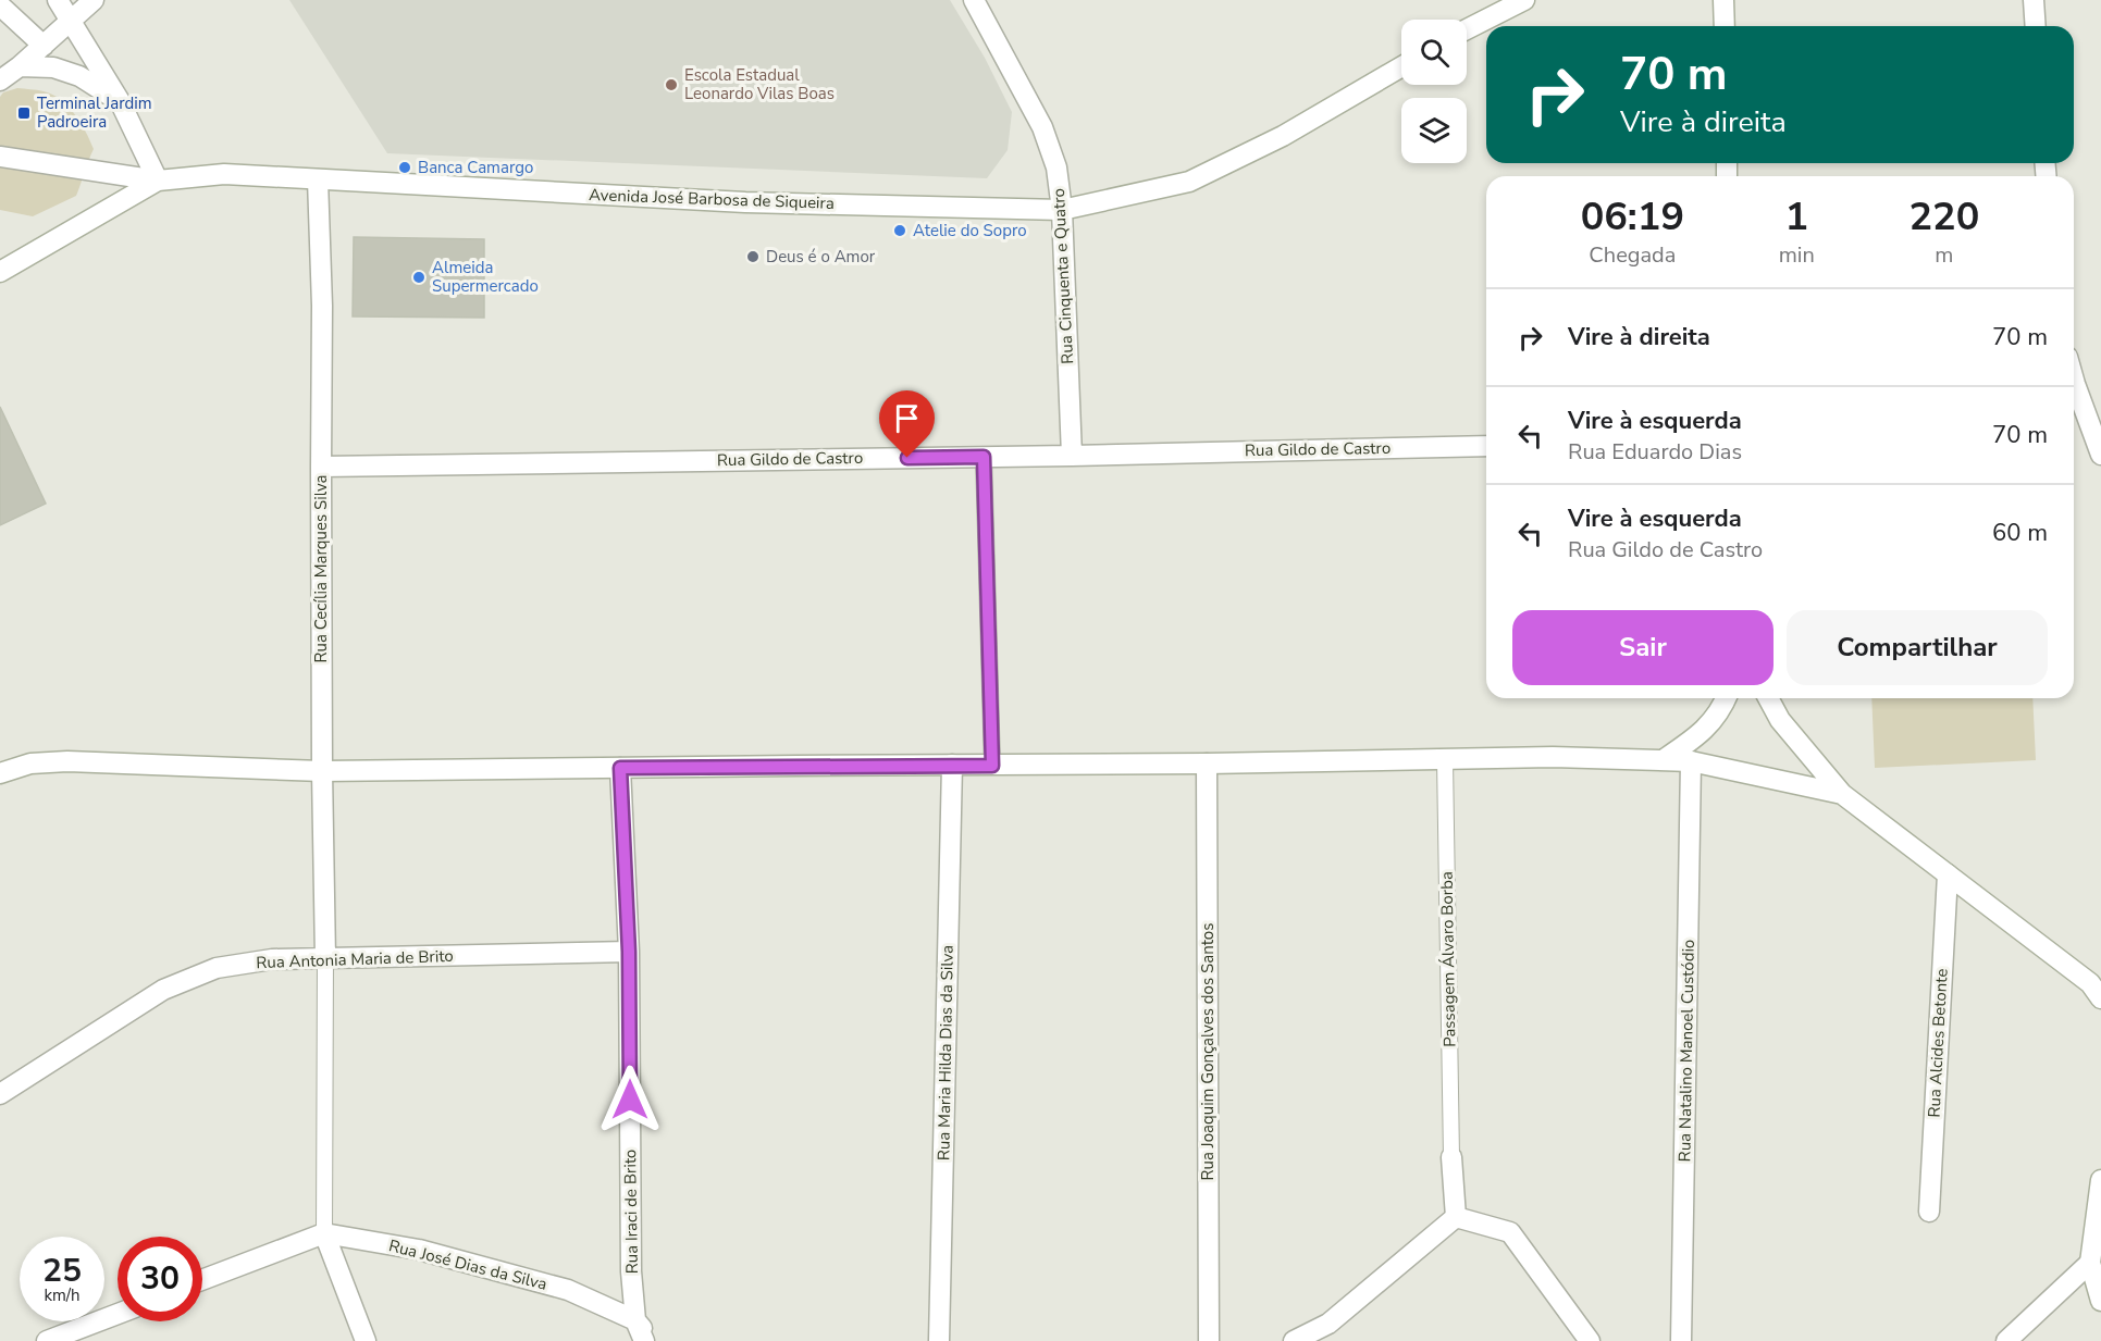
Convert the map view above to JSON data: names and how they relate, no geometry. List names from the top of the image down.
{
  "streets": {
    "street": [
      "Avenida José Barbosa de Siqueira",
      "Rua Cinquenta e Quatro",
      "Rua Gildo de Castro",
      "Rua Cecília Marques Silva",
      "Rua Antonia Maria de Brito",
      "Rua Alcides Betonte",
      "Rua Natalino Manoel Custódio",
      "Rua Joaquim Gonçalves dos Santos",
      "Rua Maria Hilda Dias da Silva",
      "Rua Iraci de Brito",
      "Rua José Dias da Silva"
    ],
    "lane": ["Passagem Álvaro Borba"]
  },
  "crossings": [
    ["Avenida José Barbosa de Siqueira", "Rua Cinquenta e Quatro"],
    ["Avenida José Barbosa de Siqueira", "Rua Cecília Marques Silva"],
    ["Rua Cinquenta e Quatro", "Rua Gildo de Castro"],
    ["Rua Gildo de Castro", "Rua Cecília Marques Silva"],
    ["Rua Cecília Marques Silva", "Rua Antonia Maria de Brito"],
    ["Rua Antonia Maria de Brito", "Rua Iraci de Brito"],
    ["Rua Iraci de Brito", "Rua José Dias da Silva"]
  ],
  "places": {
    "other": [
      "Escola Estadual Leonardo Vilas Boas",
      "Banca Camargo",
      "Atelie do Sopro",
      "Deus é o Amor",
      "Almeida Supermercado"
    ],
    "transit": ["Terminal Jardim Padroeira"]
  },
  "page": {
    "turn": ["70 m", "Vire à direita"],
    "eta": [
      "06:19",
      "Chegada",
      "1",
      "min",
      "220",
      "m"
    ],
    "list": [
      {
        "name": "Vire à direita",
        "value": "70 m"
      },
      {
        "name": "Vire à esquerda",
        "note": "Rua Eduardo Dias",
        "value": "70 m"
      },
      {
        "name": "Vire à esquerda",
        "note": "Rua Gildo de Castro",
        "value": "60 m"
      }
    ],
    "buttons": ["Sair", "Compartilhar"],
    "speed": "25 km/h",
    "limit": "30"
  }
}
